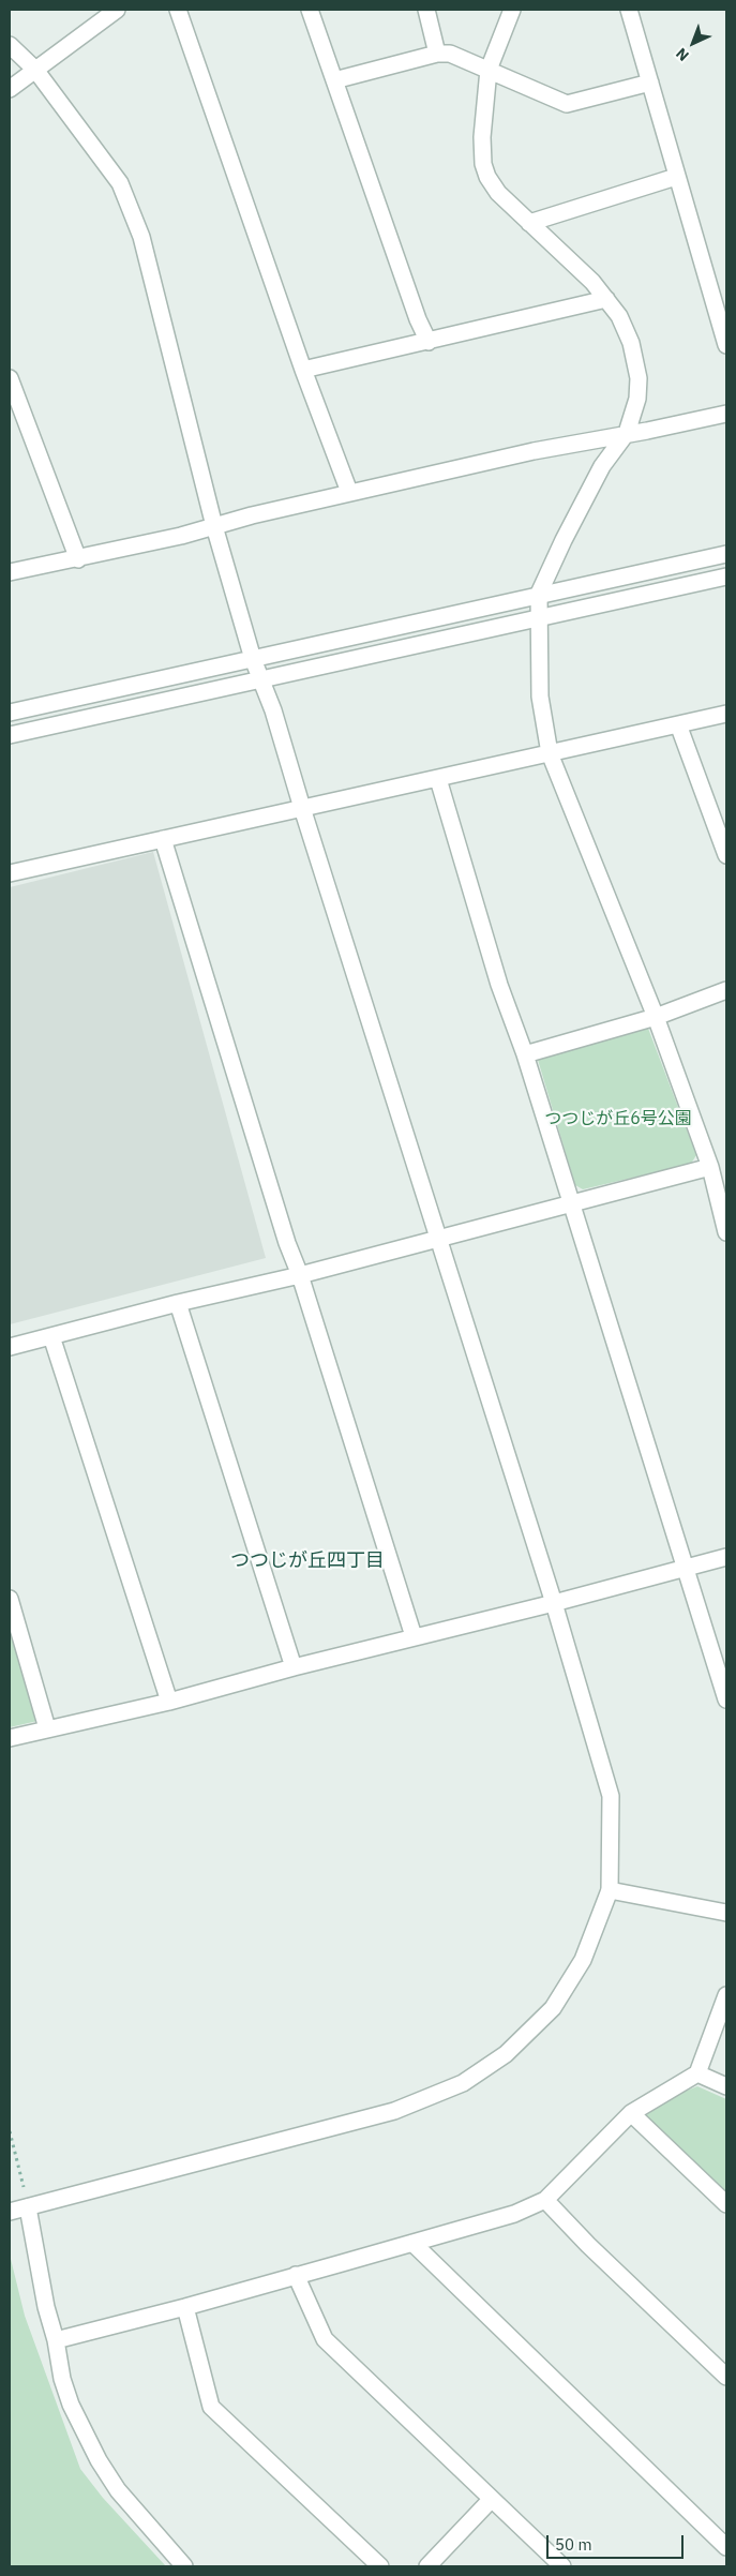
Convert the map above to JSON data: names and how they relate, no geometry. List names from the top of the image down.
{
  "districts": ["つつじが丘四丁目"],
  "parks": ["つつじが丘6号公園"],
  "scale_bar": "50 m",
  "north": "bottom left"
}
